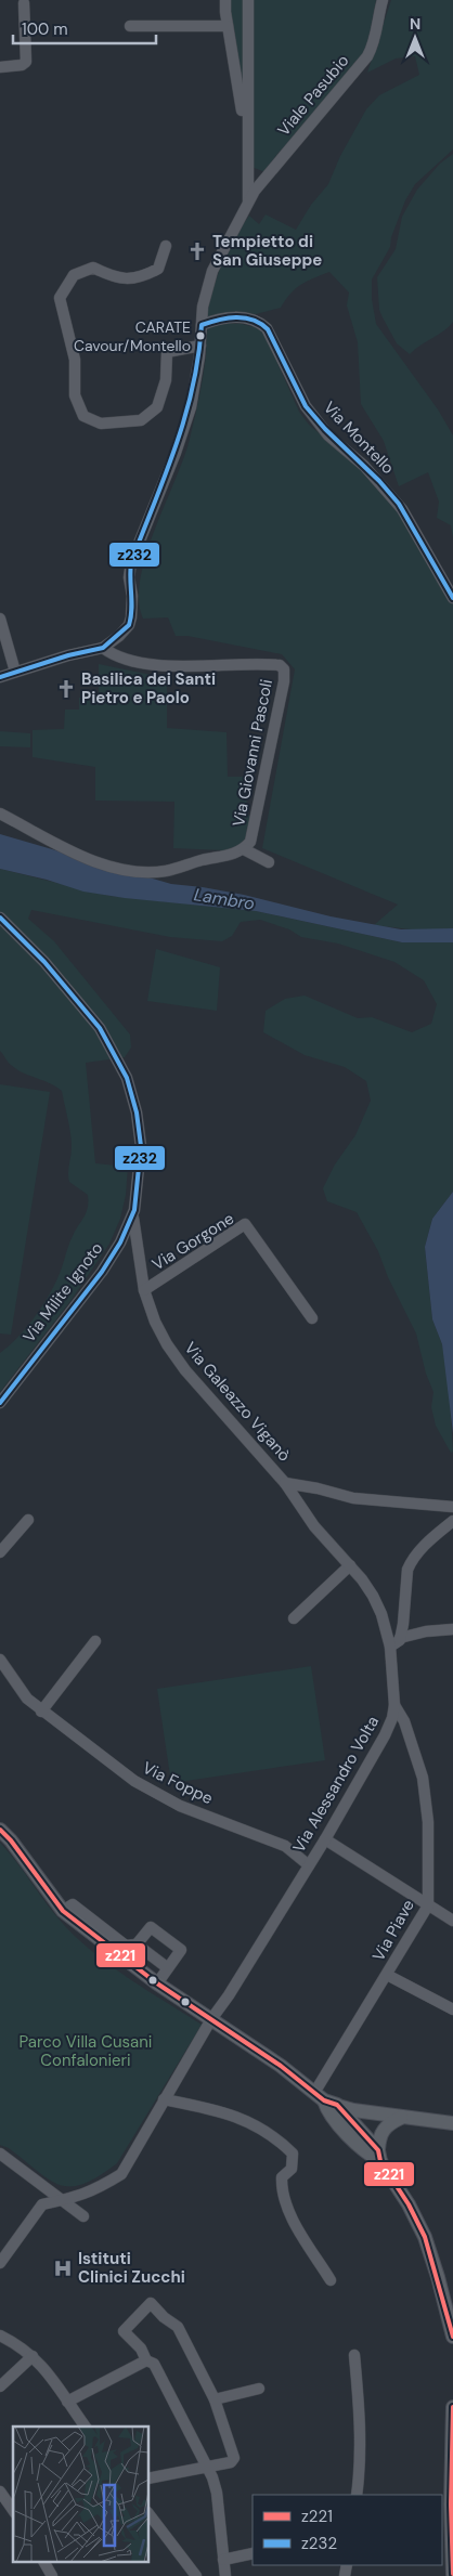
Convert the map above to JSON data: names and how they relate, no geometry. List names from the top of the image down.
{
  "streets": {
    "street": [
      "Viale Pasubio",
      "Via Montello",
      "Via Giovanni Pascoli",
      "Via Gorgone",
      "Via Milite Ignoto",
      "Via Galeazzo Viganò",
      "Via Foppe",
      "Via Alessandro Volta",
      "Via Piave"
    ]
  },
  "crossings": [
    ["Viale Pasubio", "Via Montello"],
    ["Viale Pasubio", "Via Giovanni Pascoli"],
    ["Via Gorgone", "Via Galeazzo Viganò"],
    ["Via Milite Ignoto", "Via Galeazzo Viganò"],
    ["Via Galeazzo Viganò", "Via Alessandro Volta"],
    ["Via Foppe", "Via Alessandro Volta"],
    ["Via Alessandro Volta", "Via Piave"]
  ],
  "water": ["Lambro"],
  "parks": ["Parco Villa Cusani Confalonieri"],
  "places": {
    "church": ["Tempietto di San Giuseppe", "Basilica dei Santi Pietro e Paolo"],
    "other": ["CARATE Cavour/Montello"],
    "hospital": ["Istituti Clinici Zucchi"]
  },
  "lines": ["transit line z232", "transit line z221"],
  "legend": ["z221", "z232"],
  "scale_bar": "100 m",
  "north": "top"
}
